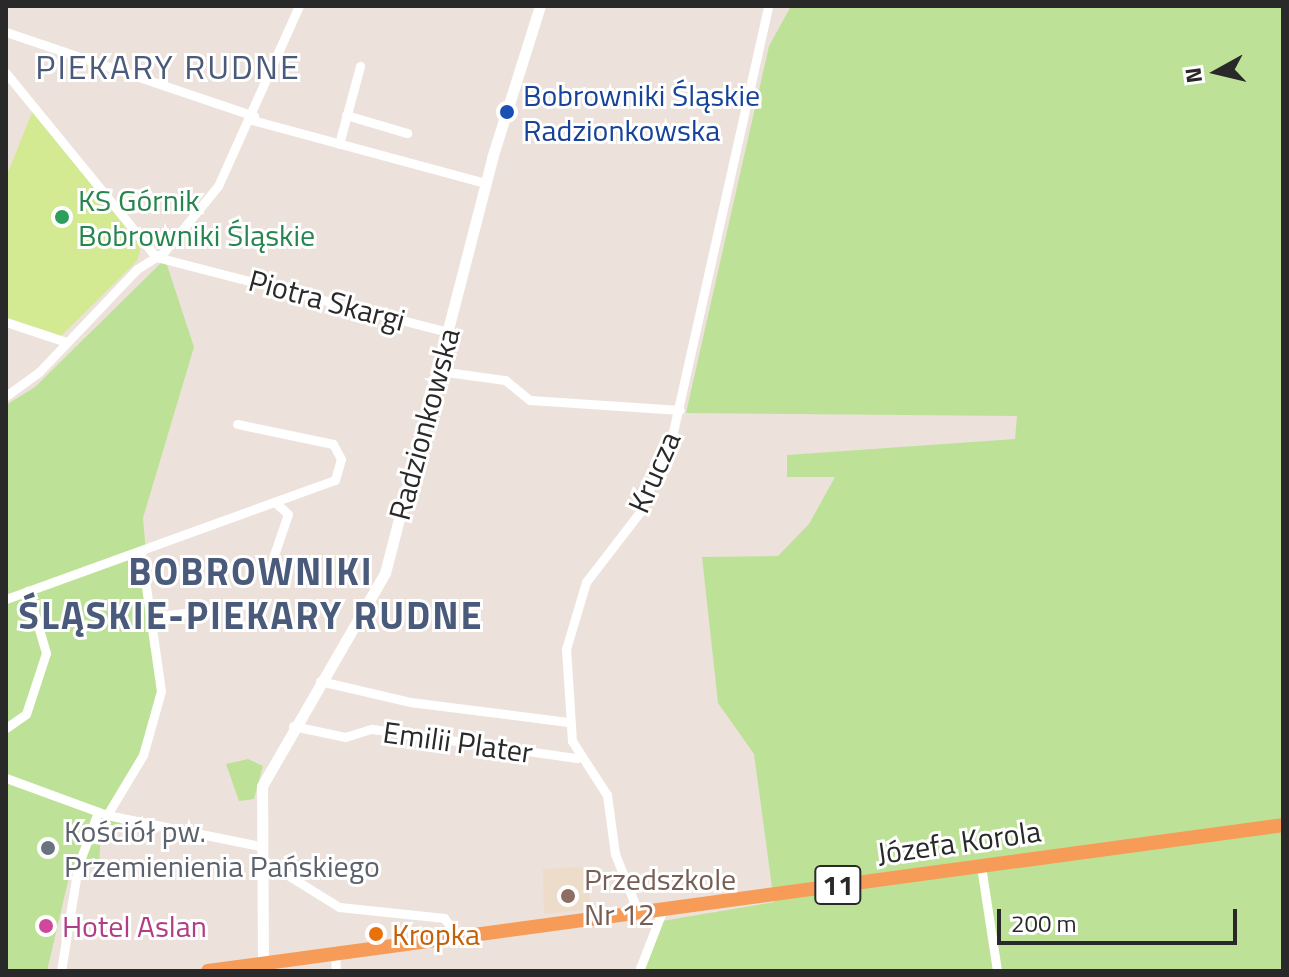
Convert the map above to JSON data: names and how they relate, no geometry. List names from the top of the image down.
{
  "streets": {
    "highway": ["Józefa Korola", "11"],
    "street": [
      "Piotra Skargi",
      "Radzionkowska",
      "Krucza",
      "Emilii Plater"
    ]
  },
  "crossings": [
    ["Piotra Skargi", "Radzionkowska"],
    ["Radzionkowska", "Emilii Plater"],
    ["Radzionkowska", "Józefa Korola"],
    ["Radzionkowska", "11"],
    ["Krucza", "Emilii Plater"],
    ["Krucza", "Józefa Korola"],
    ["Józefa Korola", "11"]
  ],
  "districts": ["PIEKARY RUDNE", "BOBROWNIKI ŚLĄSKIE-PIEKARY RUDNE"],
  "places": [
    "Bobrowniki Śląskie Radzionkowska",
    "KS Górnik Bobrowniki Śląskie",
    "Kościół pw. Przemienienia Pańskiego",
    "Przedszkole Nr 12",
    "Hotel Aslan",
    "Kropka"
  ],
  "scale_bar": "200 m",
  "north": "left"
}
